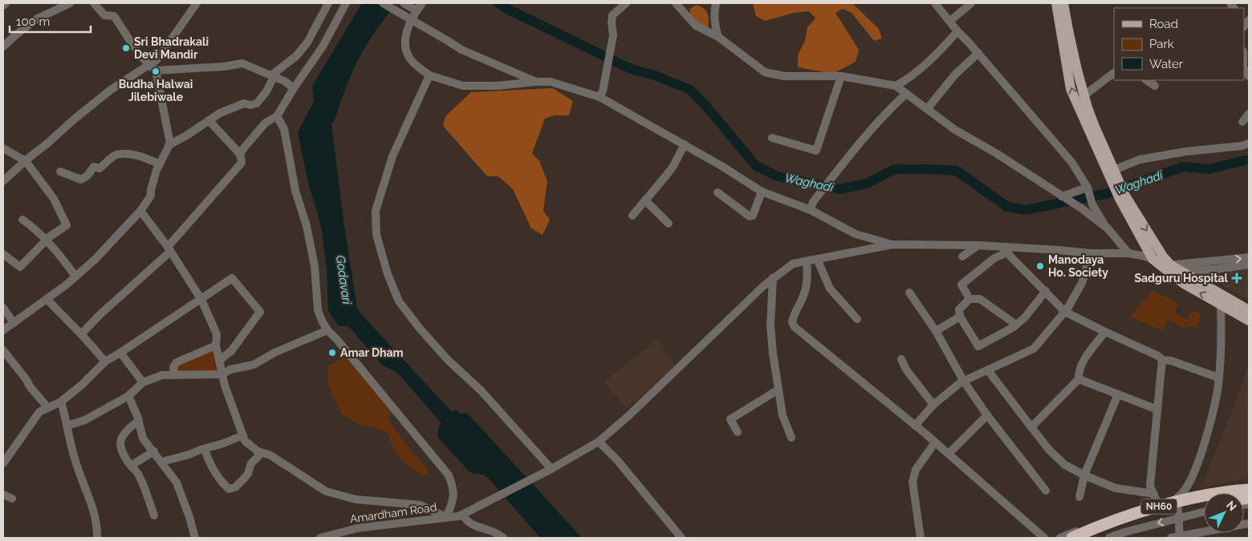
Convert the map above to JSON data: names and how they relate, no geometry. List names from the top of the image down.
{
  "streets": {
    "highway": ["NH60"],
    "street": ["Amardham Road"]
  },
  "water": ["Waghadi", "Godavari"],
  "places": {
    "other": [
      "Sri Bhadrakali Devi Mandir",
      "Budha Halwai Jilebiwale",
      "Manodaya Ho. Society",
      "Amar Dham"
    ],
    "health": ["Sadguru Hospital"]
  },
  "legend": ["Road", "Park", "Water"],
  "scale_bar": "100 m",
  "north": "top right"
}
